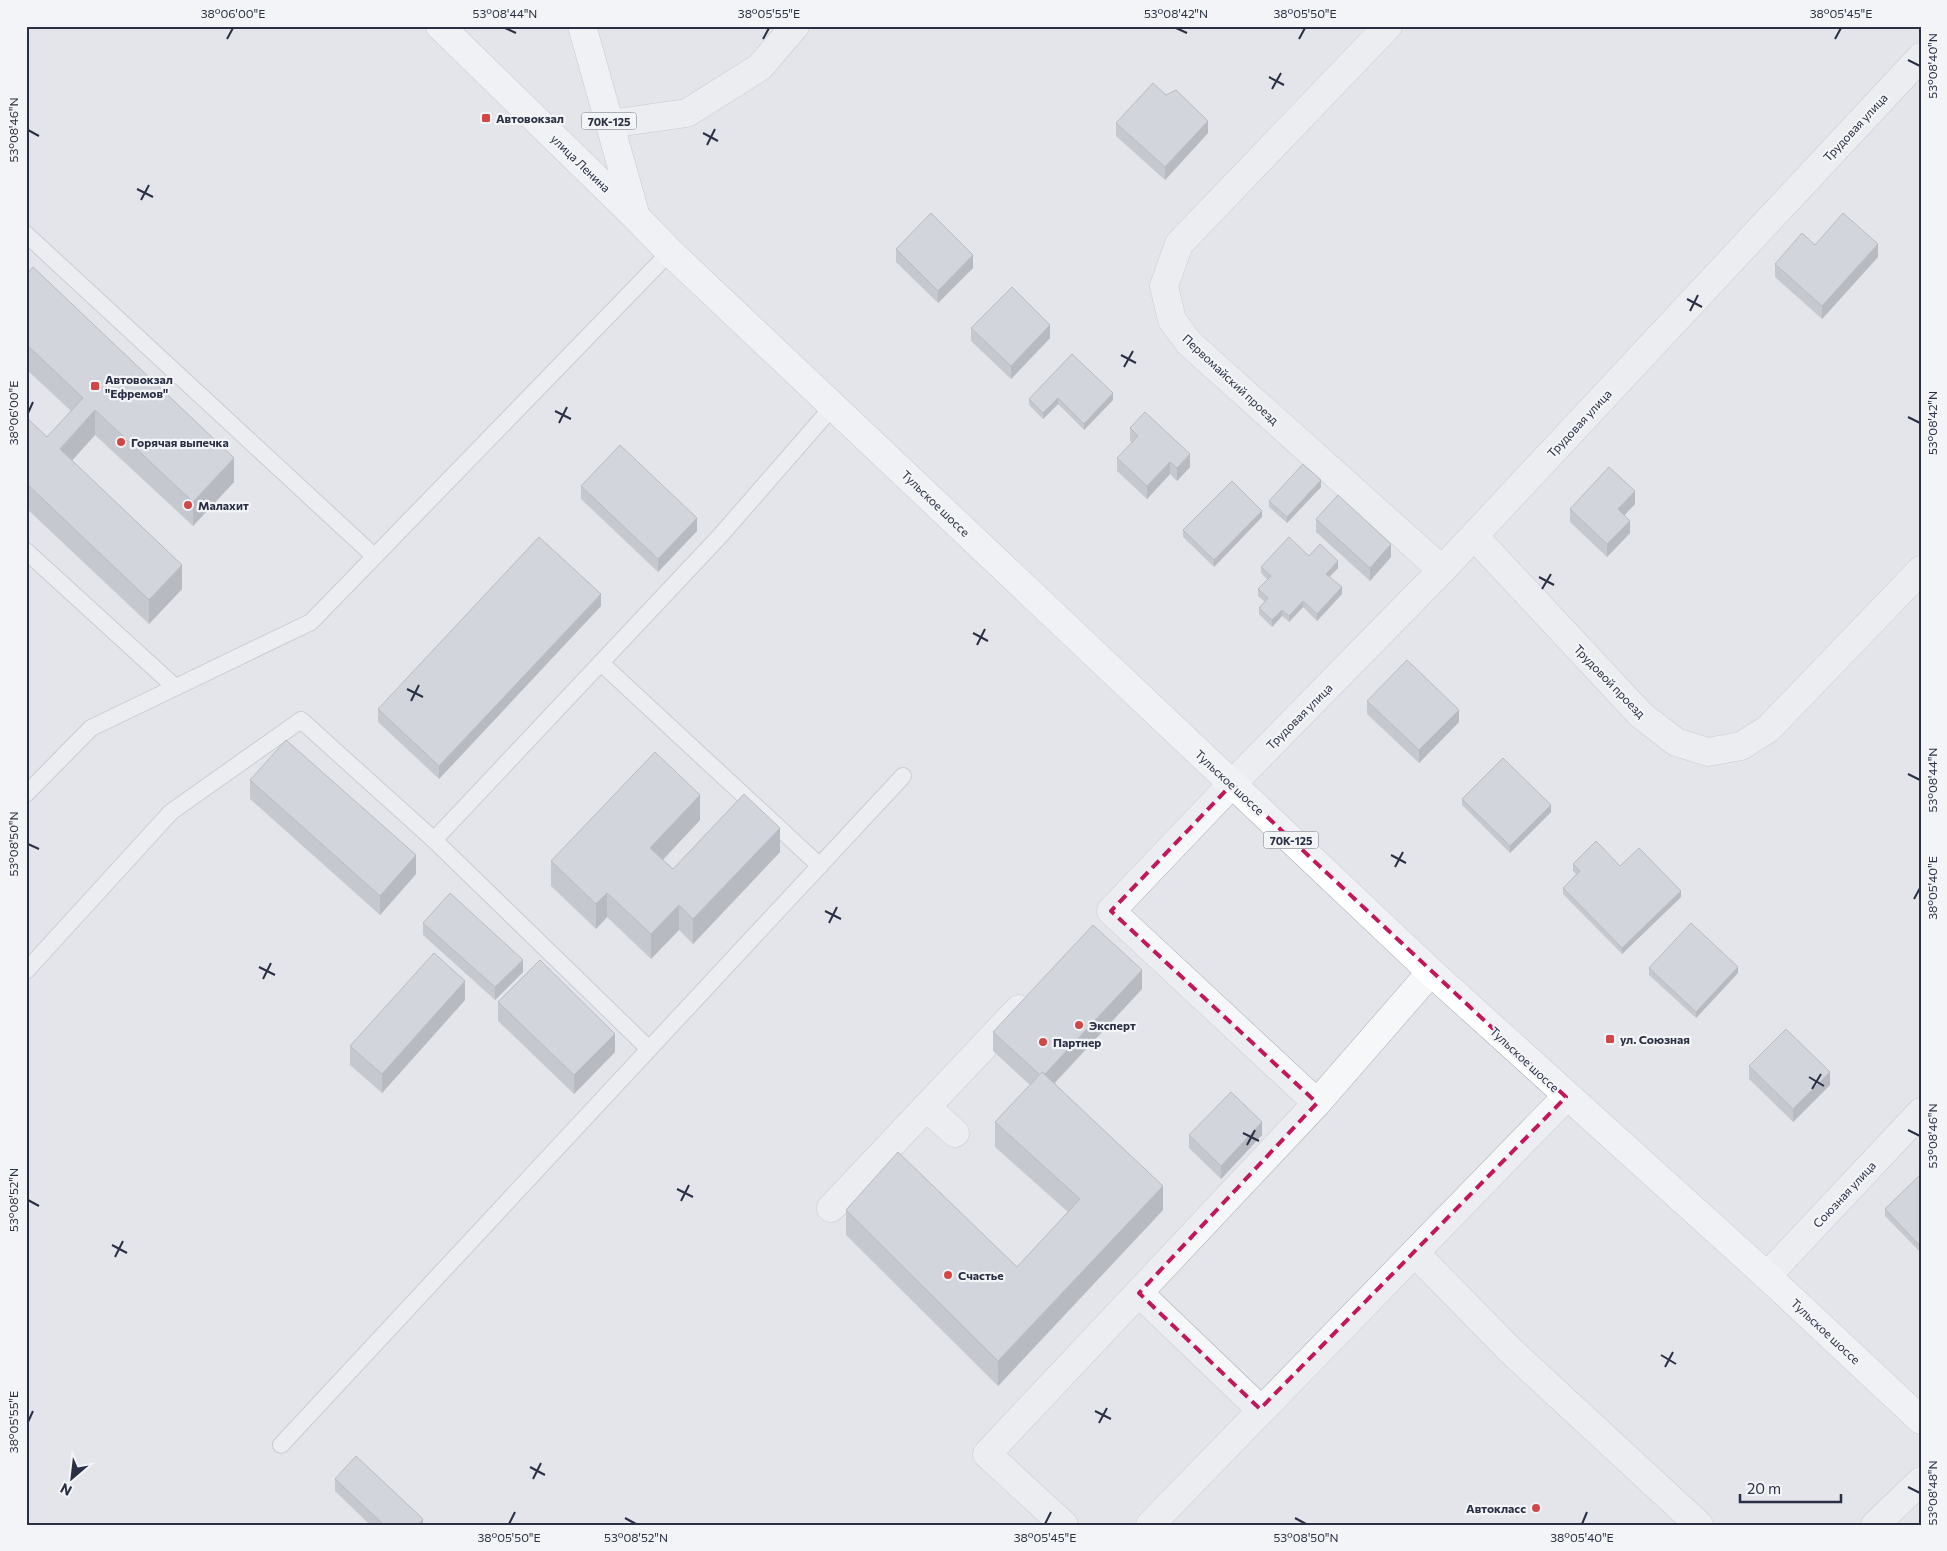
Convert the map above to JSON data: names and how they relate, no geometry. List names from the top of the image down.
{
  "streets": {
    "main road": ["70К-125", "улица Ленина", "Тульское шоссе"],
    "street": [
      "Трудовая улица",
      "Первомайский проезд",
      "Трудовой проезд",
      "Союзная улица"
    ]
  },
  "crossings": [
    ["70К-125", "улица Ленина"],
    ["70К-125", "Тульское шоссе"],
    ["Трудовая улица", "Первомайский проезд"],
    ["Трудовая улица", "Тульское шоссе"],
    ["Трудовая улица", "Трудовой проезд"],
    ["улица Ленина", "Тульское шоссе"],
    ["Тульское шоссе", "Союзная улица"]
  ],
  "places": {
    "transit": ["Автовокзал", "Автовокзал \"Ефремов\"", "ул. Союзная"],
    "other": [
      "Горячая выпечка",
      "Малахит",
      "Эксперт",
      "Партнер",
      "Счастье",
      "Автокласс"
    ]
  },
  "scale_bar": "20 m",
  "north": "bottom left",
  "coordinates": [
    "38°06'00\"E",
    "53°08'44\"N",
    "38°05'55\"E",
    "53°08'42\"N",
    "38°05'50\"E",
    "38°05'45\"E",
    "53°08'40\"N",
    "53°08'46\"N",
    "53°08'50\"N",
    "38°05'40\"E",
    "53°08'52\"N",
    "53°08'48\"N"
  ]
}
